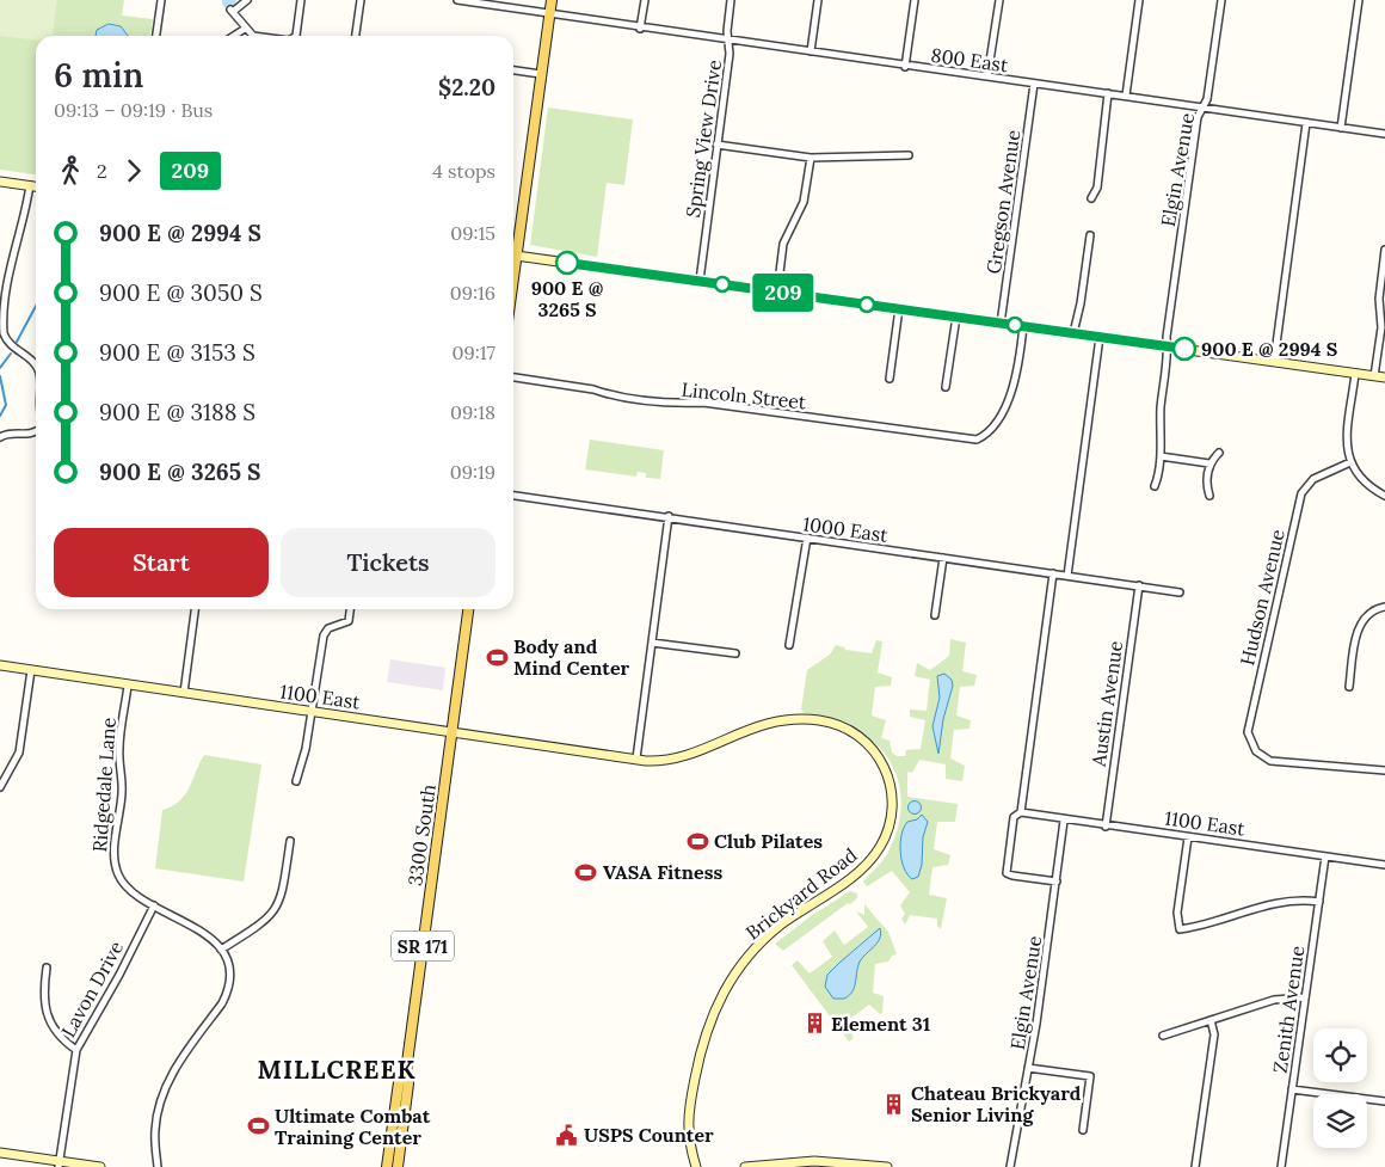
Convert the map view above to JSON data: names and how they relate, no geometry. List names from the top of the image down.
{
  "streets": {
    "main road": ["3300 South", "SR 171"],
    "street": [
      "800 East",
      "Spring View Drive",
      "Elgin Avenue",
      "Gregson Avenue",
      "Lincoln Street",
      "1000 East",
      "Hudson Avenue",
      "1100 East",
      "Austin Avenue",
      "Ridgedale Lane",
      "Brickyard Road",
      "Lavon Drive",
      "Zenith Avenue"
    ]
  },
  "crossings": [
    ["800 East", "Spring View Drive"],
    ["800 East", "Elgin Avenue"],
    ["800 East", "Gregson Avenue"],
    ["Elgin Avenue", "1100 East"],
    ["1000 East", "Austin Avenue"],
    ["1100 East", "Austin Avenue"],
    ["1100 East", "Ridgedale Lane"],
    ["1100 East", "3300 South"],
    ["1100 East", "Brickyard Road"],
    ["1100 East", "Zenith Avenue"],
    ["Ridgedale Lane", "Lavon Drive"]
  ],
  "districts": ["MILLCREEK"],
  "places": {
    "other": ["900 E @ 3265 S", "900 E @ 2994 S"],
    "sports": [
      "Body and Mind Center",
      "Club Pilates",
      "VASA Fitness",
      "Ultimate Combat Training Center"
    ],
    "building": ["Element 31", "Chateau Brickyard Senior Living"],
    "public building": ["USPS Counter"]
  },
  "lines": ["bus line 209"],
  "page": {
    "on_map": "209",
    "heading": ["6 min", "09:13 – 09:19 · Bus", "$2.20"],
    "legs": ["2", "209", "4 stops"],
    "list": [
      {
        "name": "900 E @ 2994 S",
        "value": "09:15"
      },
      {
        "name": "900 E @ 3050 S",
        "value": "09:16"
      },
      {
        "name": "900 E @ 3153 S",
        "value": "09:17"
      },
      {
        "name": "900 E @ 3188 S",
        "value": "09:18"
      },
      {
        "name": "900 E @ 3265 S",
        "value": "09:19"
      }
    ],
    "buttons": ["Start", "Tickets"]
  }
}
